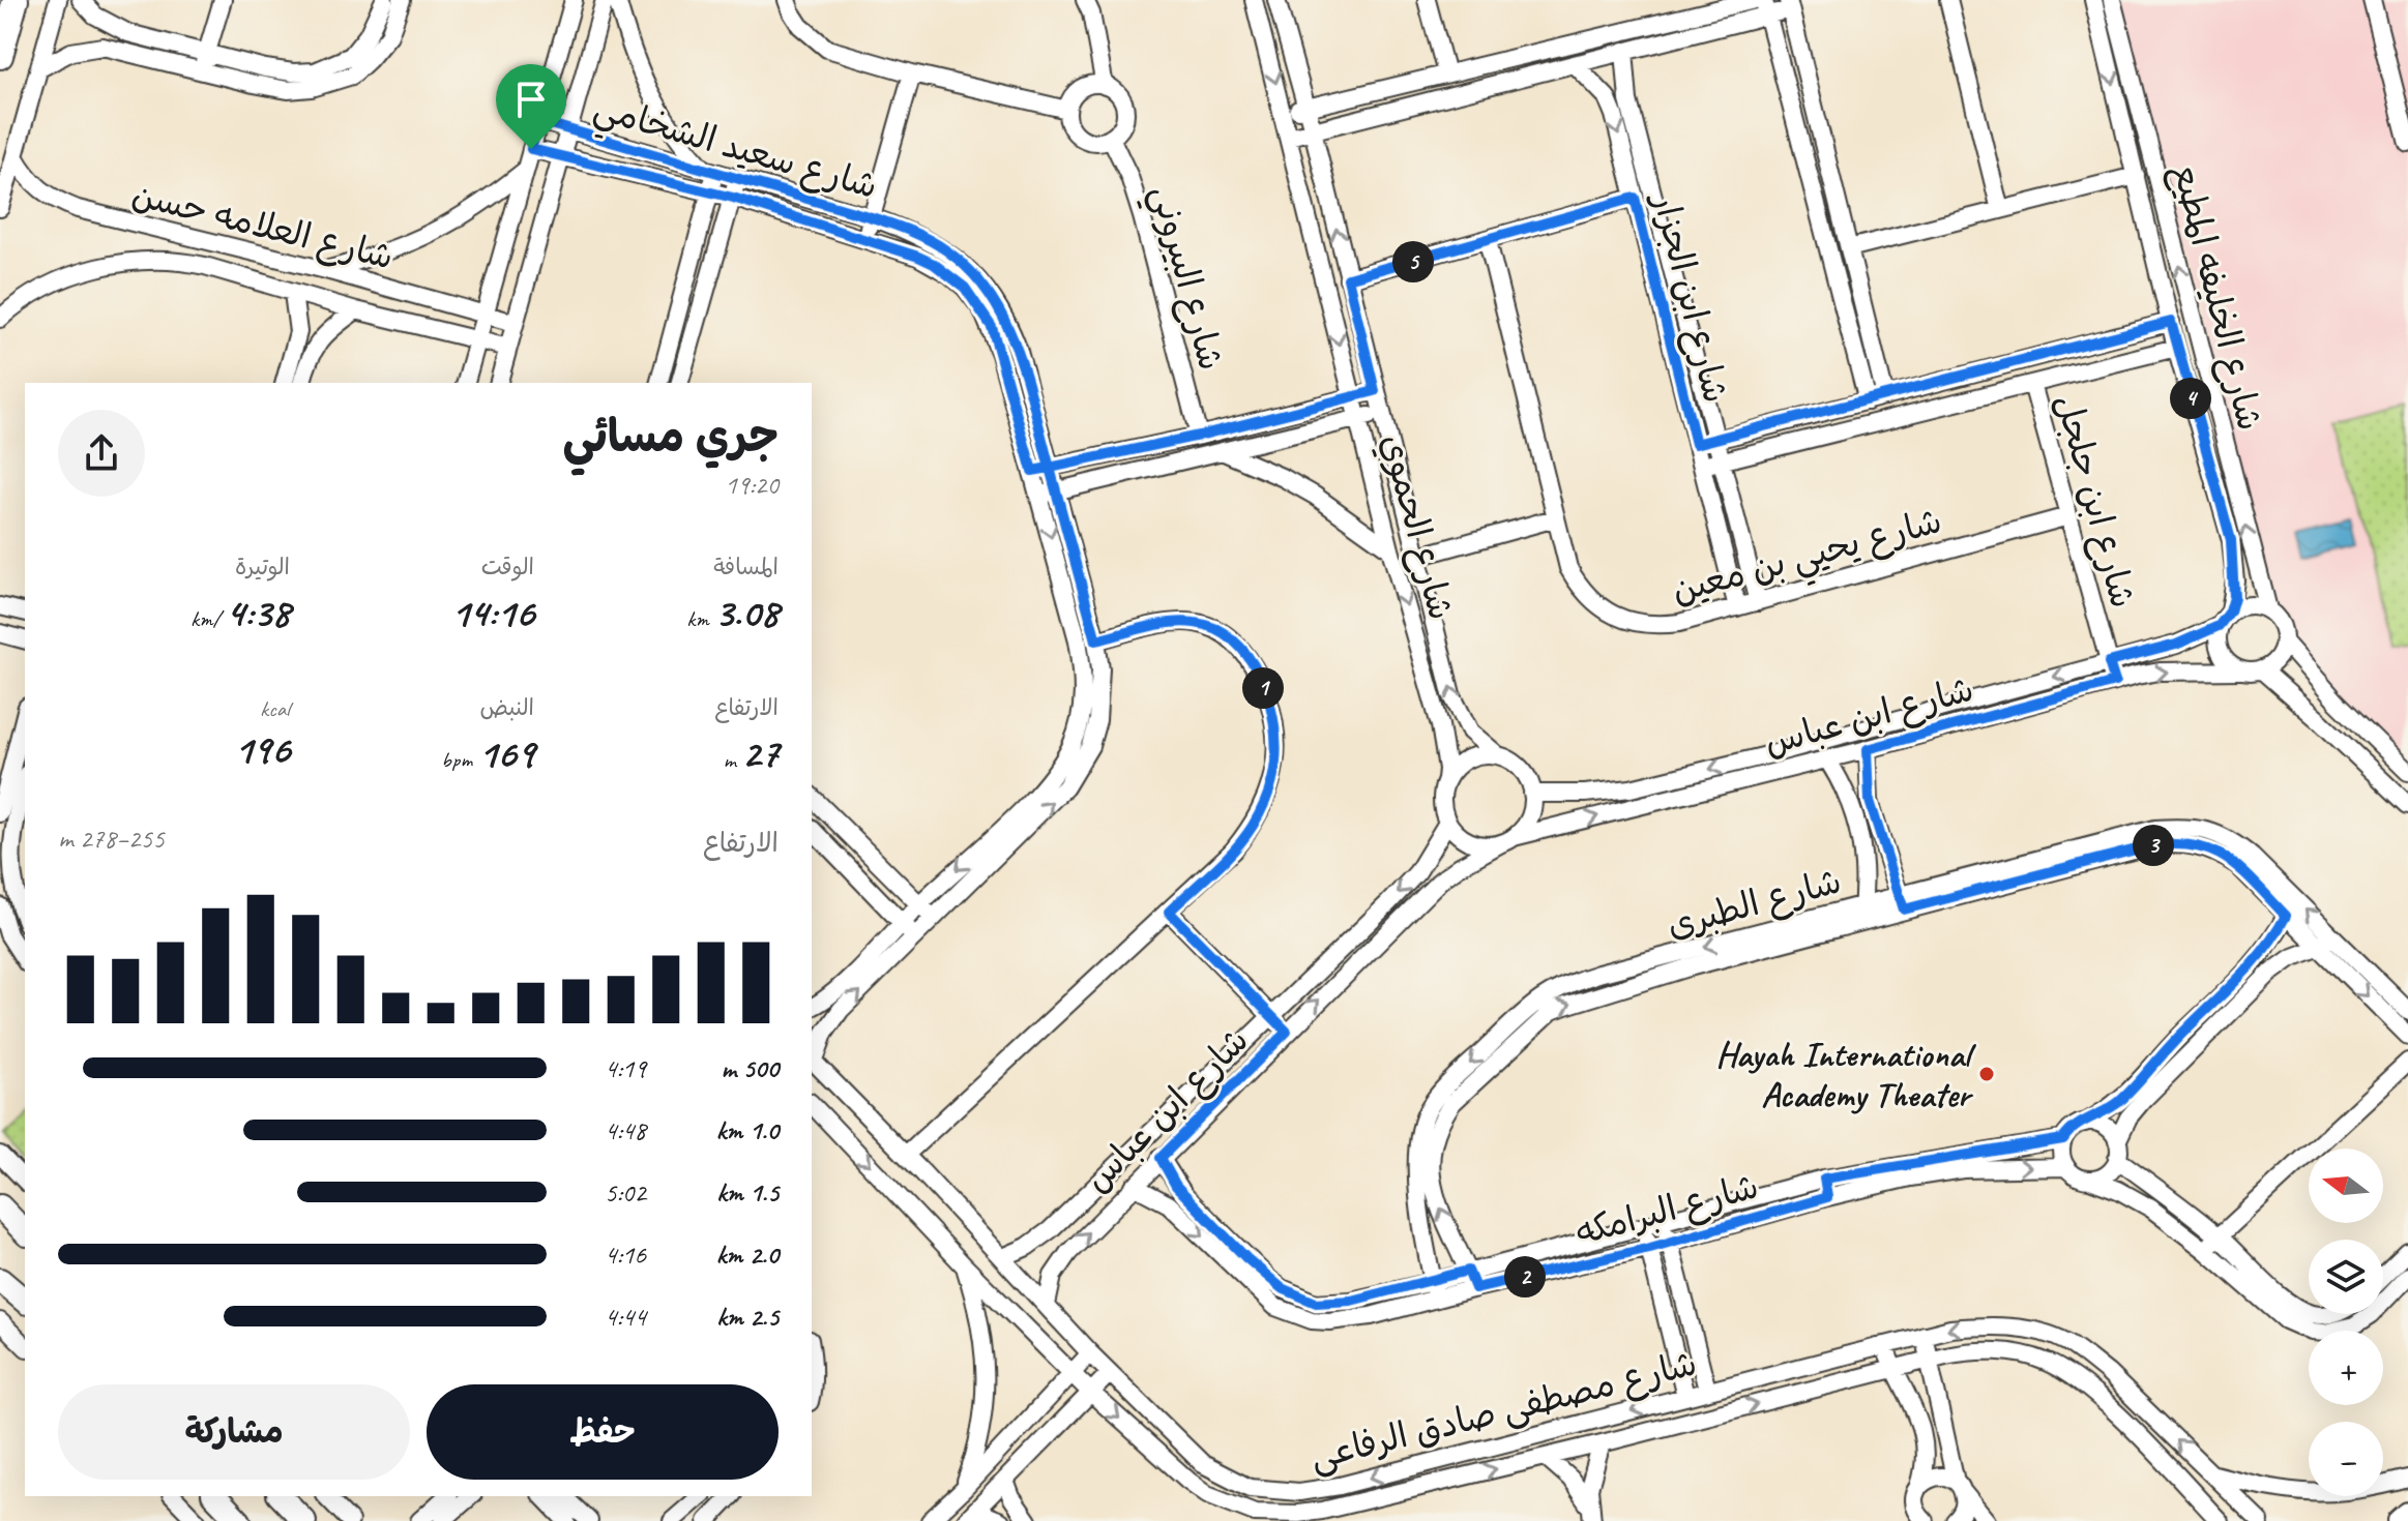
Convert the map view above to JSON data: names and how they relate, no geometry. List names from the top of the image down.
{
  "streets": {
    "street": [
      "شارع سعيد الشخامي",
      "شارع العلامه حسن",
      "شارع البيروني",
      "شارع الخليفه المطيع",
      "شارع ابن الجزار",
      "شارع ابن جلجل",
      "شارع الحموي",
      "شارع يحيي بن معين",
      "شارع ابن عباس",
      "شارع الطبرى",
      "شارع البرامكه",
      "شارع مصطفى صادق الرفاعى"
    ]
  },
  "crossings": [
    ["شارع سعيد الشخامي", "شارع مصطفى صادق الرفاعى"],
    ["شارع الخليفه المطيع", "شارع ابن عباس"],
    ["شارع ابن الجزار", "شارع يحيي بن معين"],
    ["شارع ابن جلجل", "شارع يحيي بن معين"],
    ["شارع ابن جلجل", "شارع ابن عباس"],
    ["شارع الحموي", "شارع ابن عباس"],
    ["شارع ابن عباس", "شارع البرامكه"],
    ["شارع ابن عباس", "شارع مصطفى صادق الرفاعى"],
    ["شارع الطبرى", "شارع البرامكه"]
  ],
  "places": ["Hayah International Academy Theater"],
  "north": "left",
  "page": {
    "pins": [
      "5",
      "4",
      "1",
      "3",
      "2"
    ],
    "heading": ["جري مسائي", "19:20"],
    "stats": [
      ["المسافة", "3.08 km"],
      ["الوقت", "14:16"],
      ["الوتيرة", "4:38 /km"],
      ["الارتفاع", "27 m"],
      ["النبض", "169 bpm"],
      ["kcal", "196"]
    ],
    "chart": ["الارتفاع", "255–278 m"],
    "list": [
      {
        "name": "500 m",
        "note": "4:19"
      },
      {
        "name": "1.0 km",
        "note": "4:48"
      },
      {
        "name": "1.5 km",
        "note": "5:02"
      },
      {
        "name": "2.0 km",
        "note": "4:16"
      },
      {
        "name": "2.5 km",
        "note": "4:44"
      }
    ],
    "map_buttons": ["+", "−"],
    "buttons": ["حفظ", "مشاركة"]
  }
}
